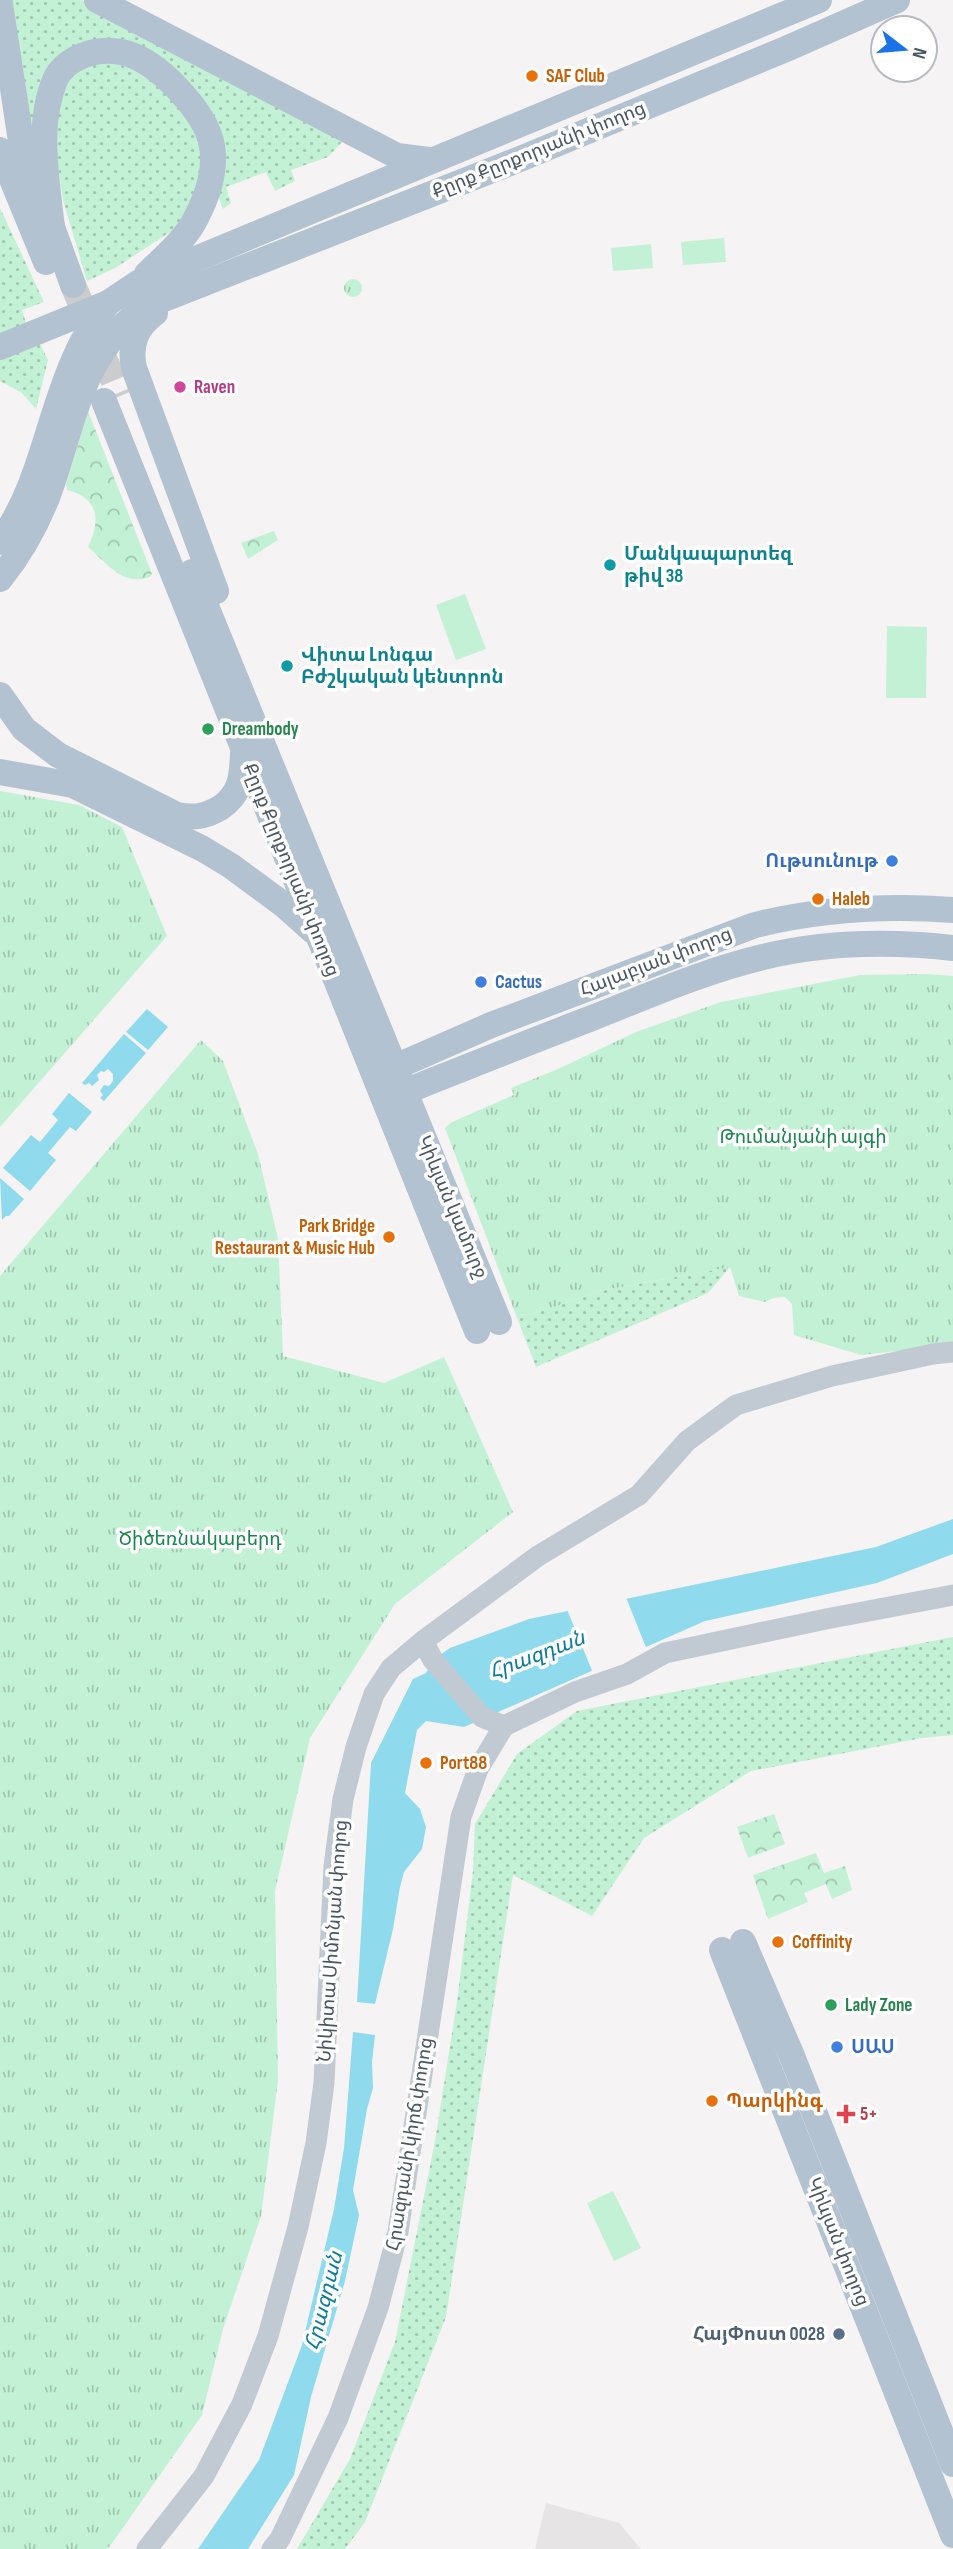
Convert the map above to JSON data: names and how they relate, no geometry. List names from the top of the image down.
{
  "streets": {
    "main road": [
      "Քըրք Քըրքորյանի փողոց",
      "Հալաբյան փողոց",
      "Կիևյան կամուրջ",
      "Կիևյան փողոց"
    ],
    "street": ["Նիկիտա Սիմոնյան փողոց", "Հրազդանի կիրճ փողոց"]
  },
  "crossings": [
    ["Քըրք Քըրքորյանի փողոց", "Հալաբյան փողոց"],
    ["Քըրք Քըրքորյանի փողոց", "Կիևյան կամուրջ"],
    ["Հալաբյան փողոց", "Կիևյան կամուրջ"]
  ],
  "water": ["Հրազդան"],
  "parks": ["Թումանյանի այգի", "Ծիծեռնակաբերդ"],
  "places": {
    "other": [
      "SAF Club",
      "Raven",
      "Մանկապարտեզ թիվ 38",
      "Վիտա Լոնգա Բժշկական կենտրոն",
      "Dreambody",
      "Ութսունութ",
      "Haleb",
      "Cactus",
      "Park Bridge Restaurant & Music Hub",
      "Port88",
      "Coffinity",
      "Lady Zone",
      "ՍԱՍ",
      "Պարկինգ",
      "ՀայՓոստ 0028"
    ],
    "health": ["5+"]
  },
  "north": "right"
}
